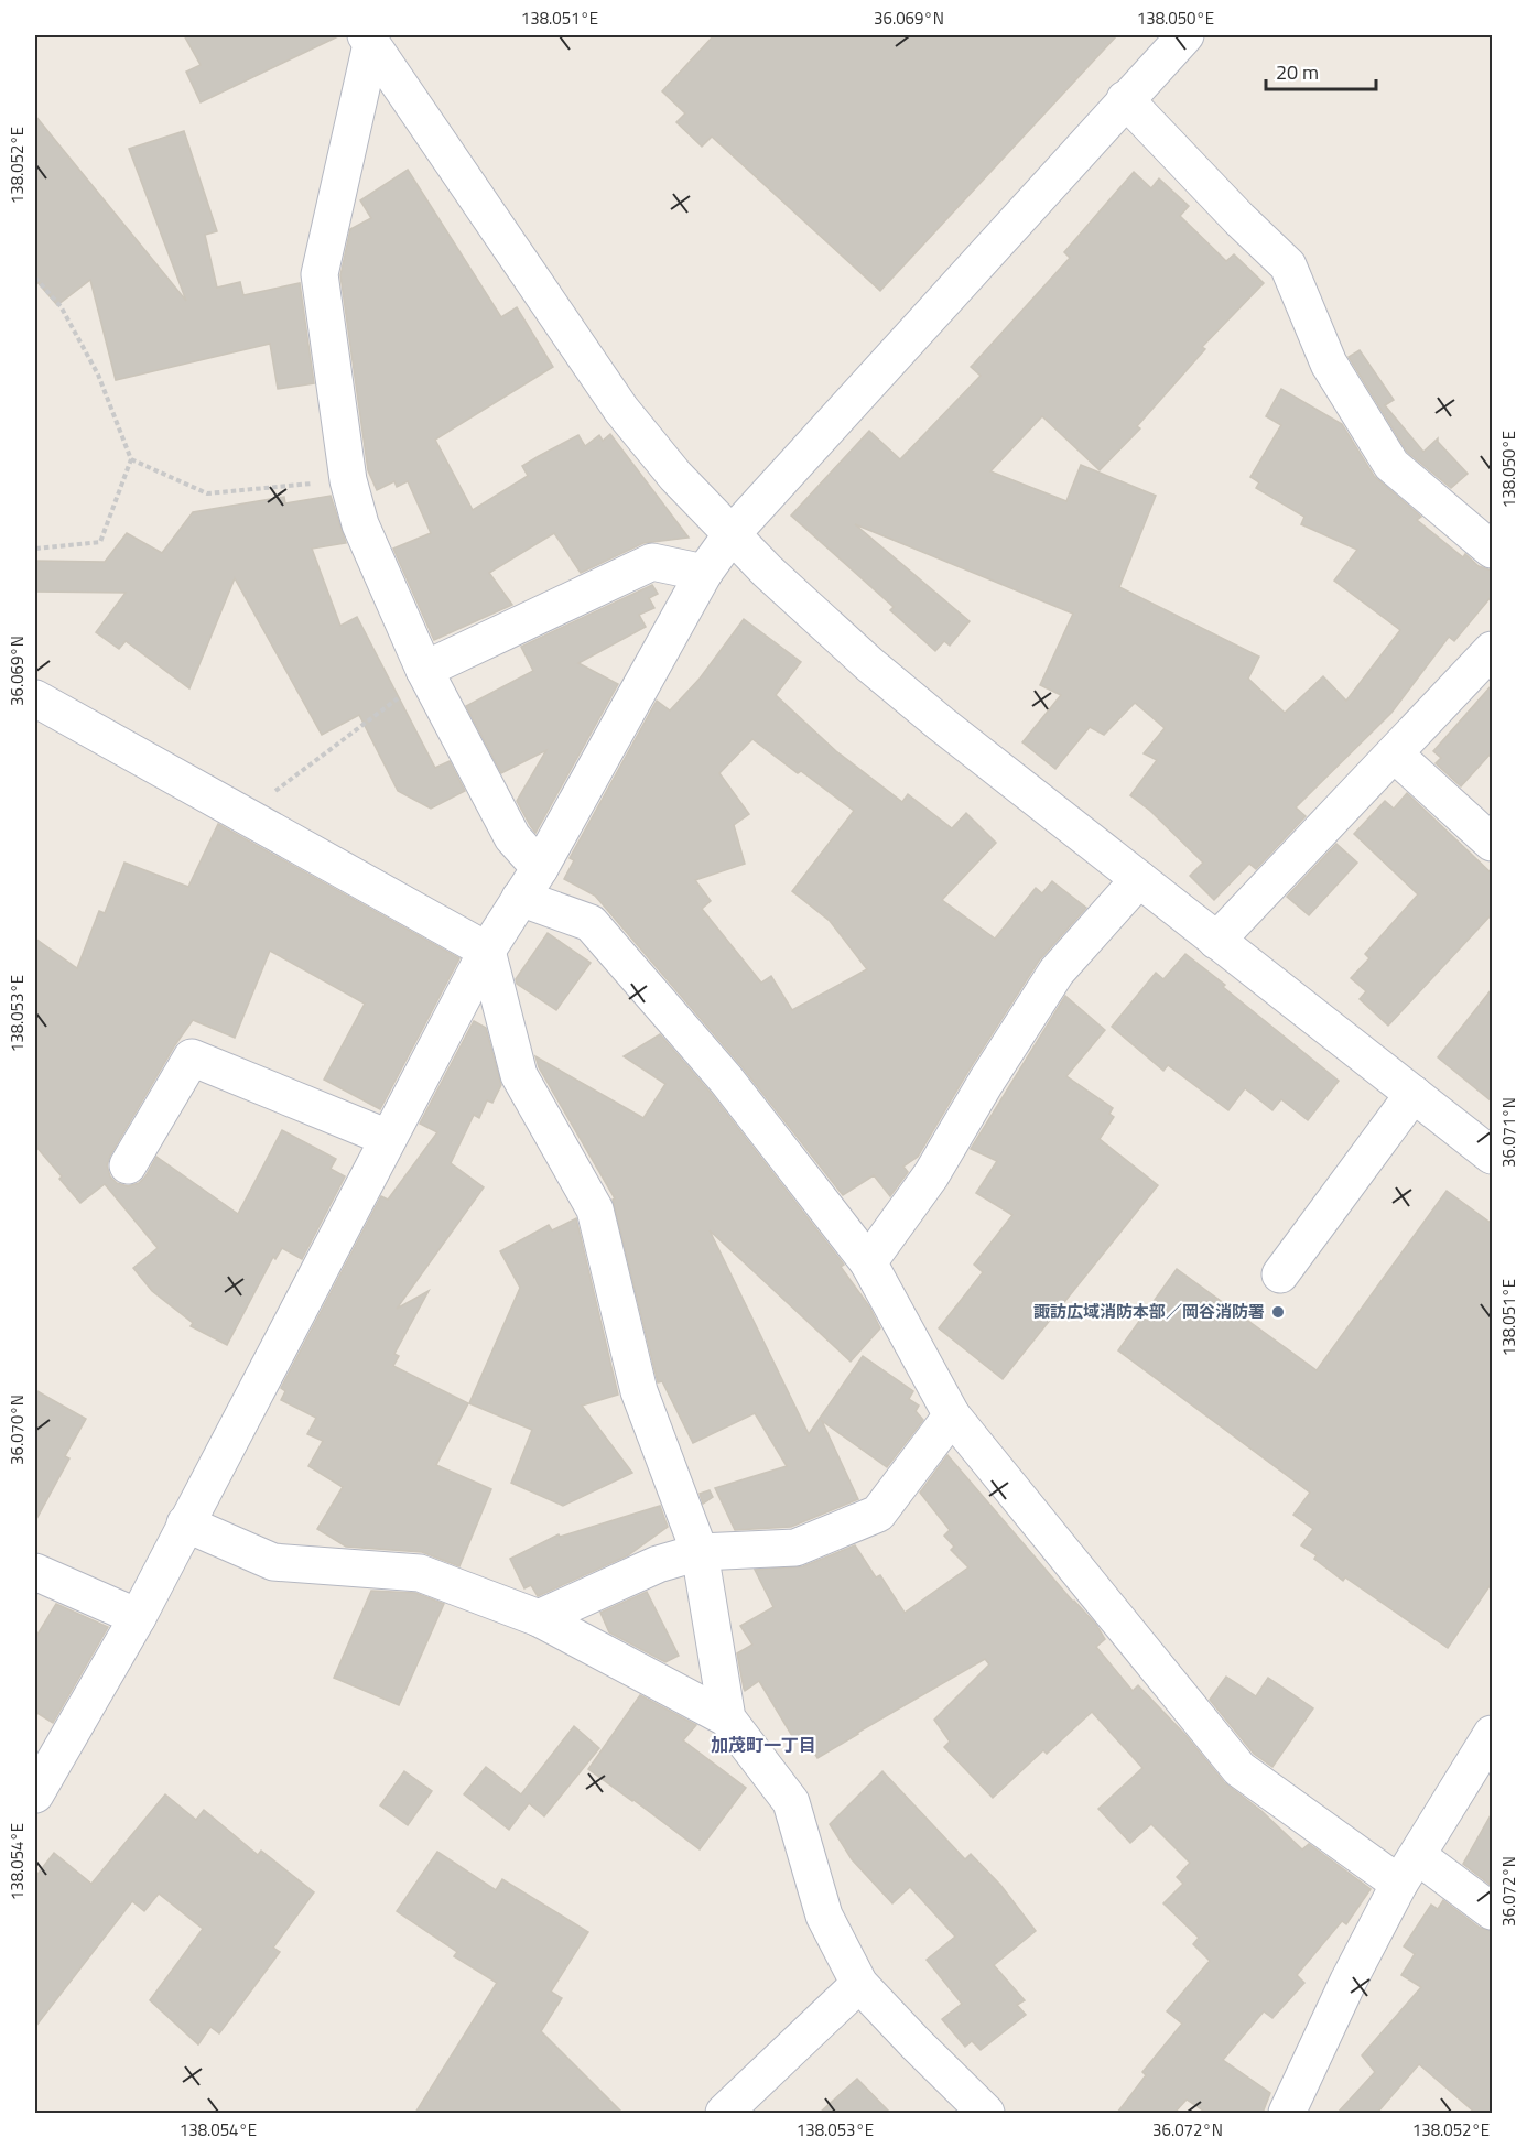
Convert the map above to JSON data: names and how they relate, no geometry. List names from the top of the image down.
{
  "districts": ["加茂町一丁目"],
  "places": ["諏訪広域消防本部／岡谷消防署"],
  "scale_bar": "20 m",
  "coordinates": [
    "138.051°E",
    "36.069°N",
    "138.050°E",
    "138.052°E",
    "138.053°E",
    "36.071°N",
    "36.070°N",
    "138.054°E",
    "36.072°N"
  ]
}
